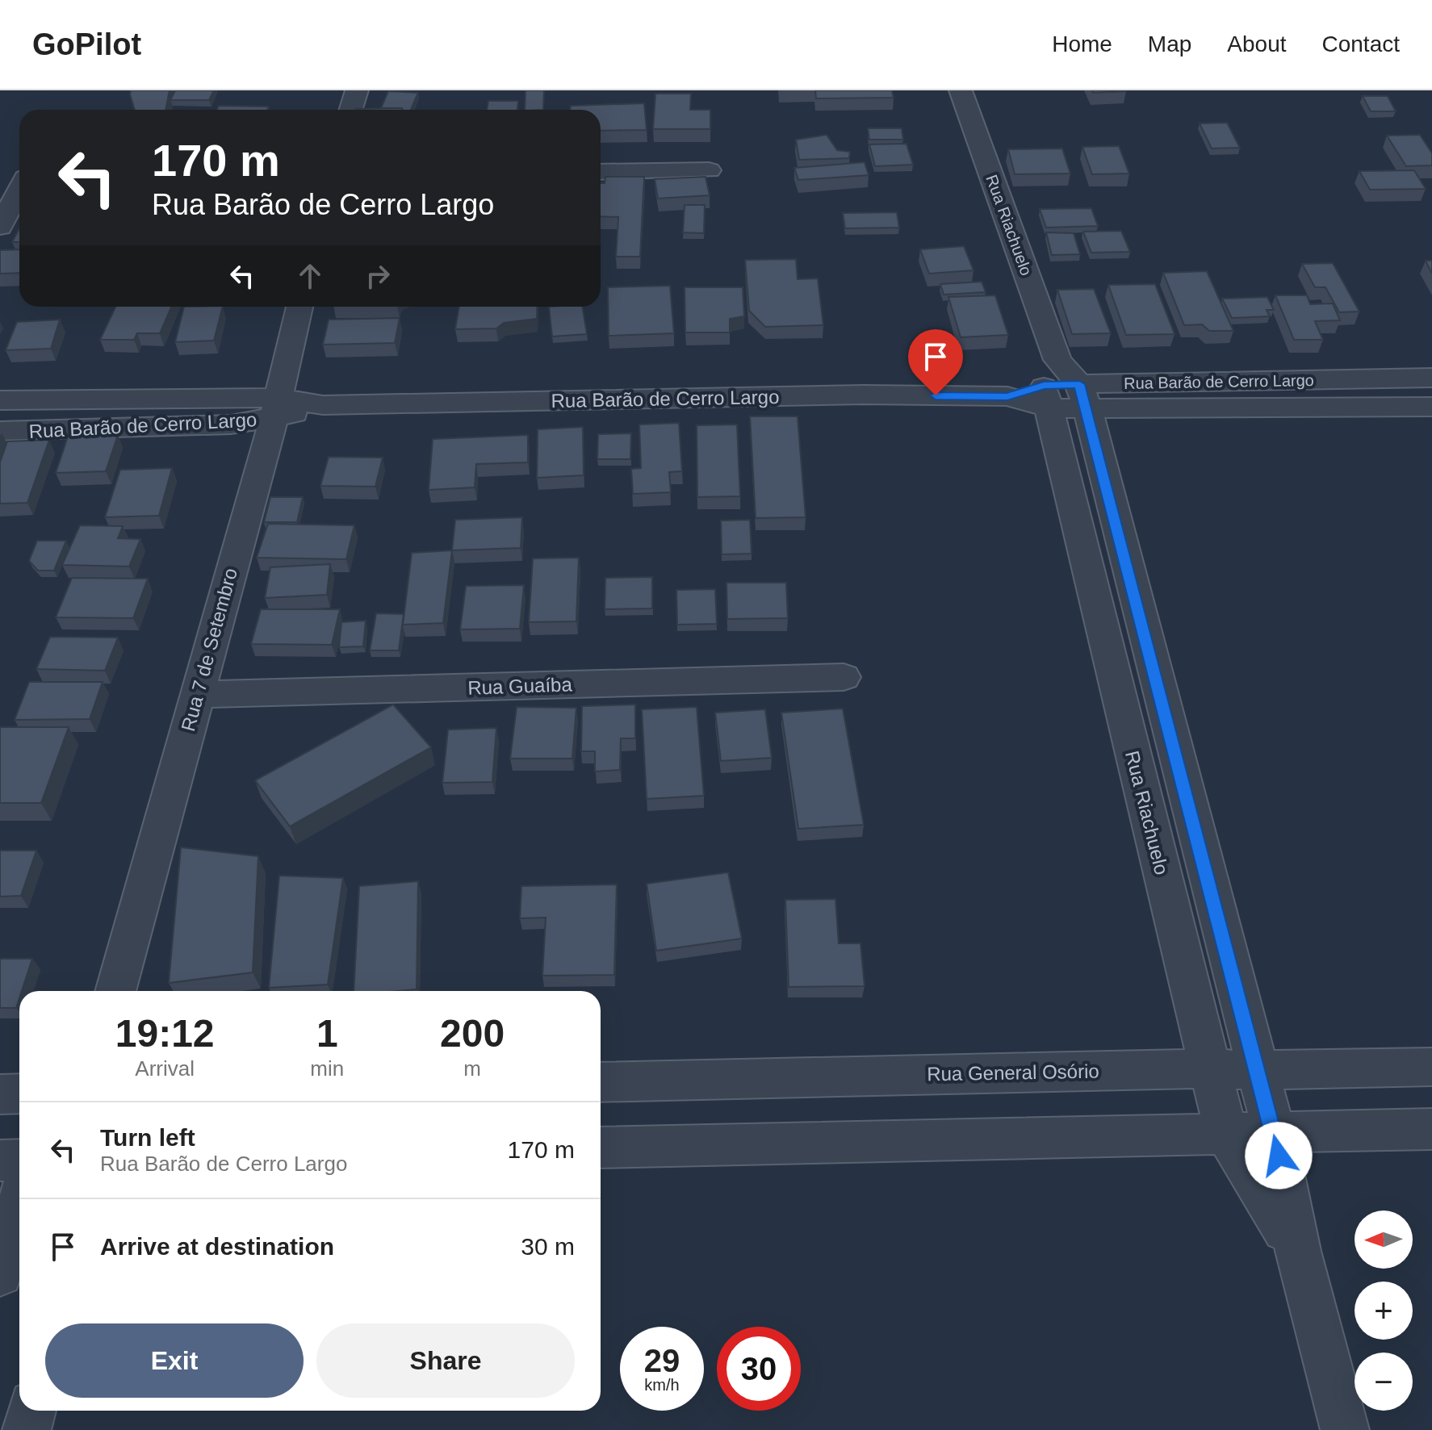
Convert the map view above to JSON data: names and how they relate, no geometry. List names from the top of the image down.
{
  "streets": {
    "street": [
      "Rua Riachuelo",
      "Rua Barão de Cerro Largo",
      "Rua 7 de Setembro",
      "Rua Guaíba",
      "Rua General Osório"
    ]
  },
  "crossings": [
    ["Rua Riachuelo", "Rua Barão de Cerro Largo"],
    ["Rua Riachuelo", "Rua General Osório"],
    ["Rua Barão de Cerro Largo", "Rua 7 de Setembro"],
    ["Rua 7 de Setembro", "Rua Guaíba"]
  ],
  "north": "left",
  "page": {
    "header": "GoPilot",
    "nav": [
      "Home",
      "Map",
      "About",
      "Contact"
    ],
    "turn": ["170 m", "Rua Barão de Cerro Largo"],
    "eta": [
      "19:12",
      "Arrival",
      "1",
      "min",
      "200",
      "m"
    ],
    "list": [
      {
        "name": "Turn left",
        "note": "Rua Barão de Cerro Largo",
        "value": "170 m"
      },
      {
        "name": "Arrive at destination",
        "value": "30 m"
      }
    ],
    "map_buttons": ["+", "−"],
    "buttons": ["Exit", "Share"],
    "speed": "29 km/h",
    "limit": "30"
  }
}
